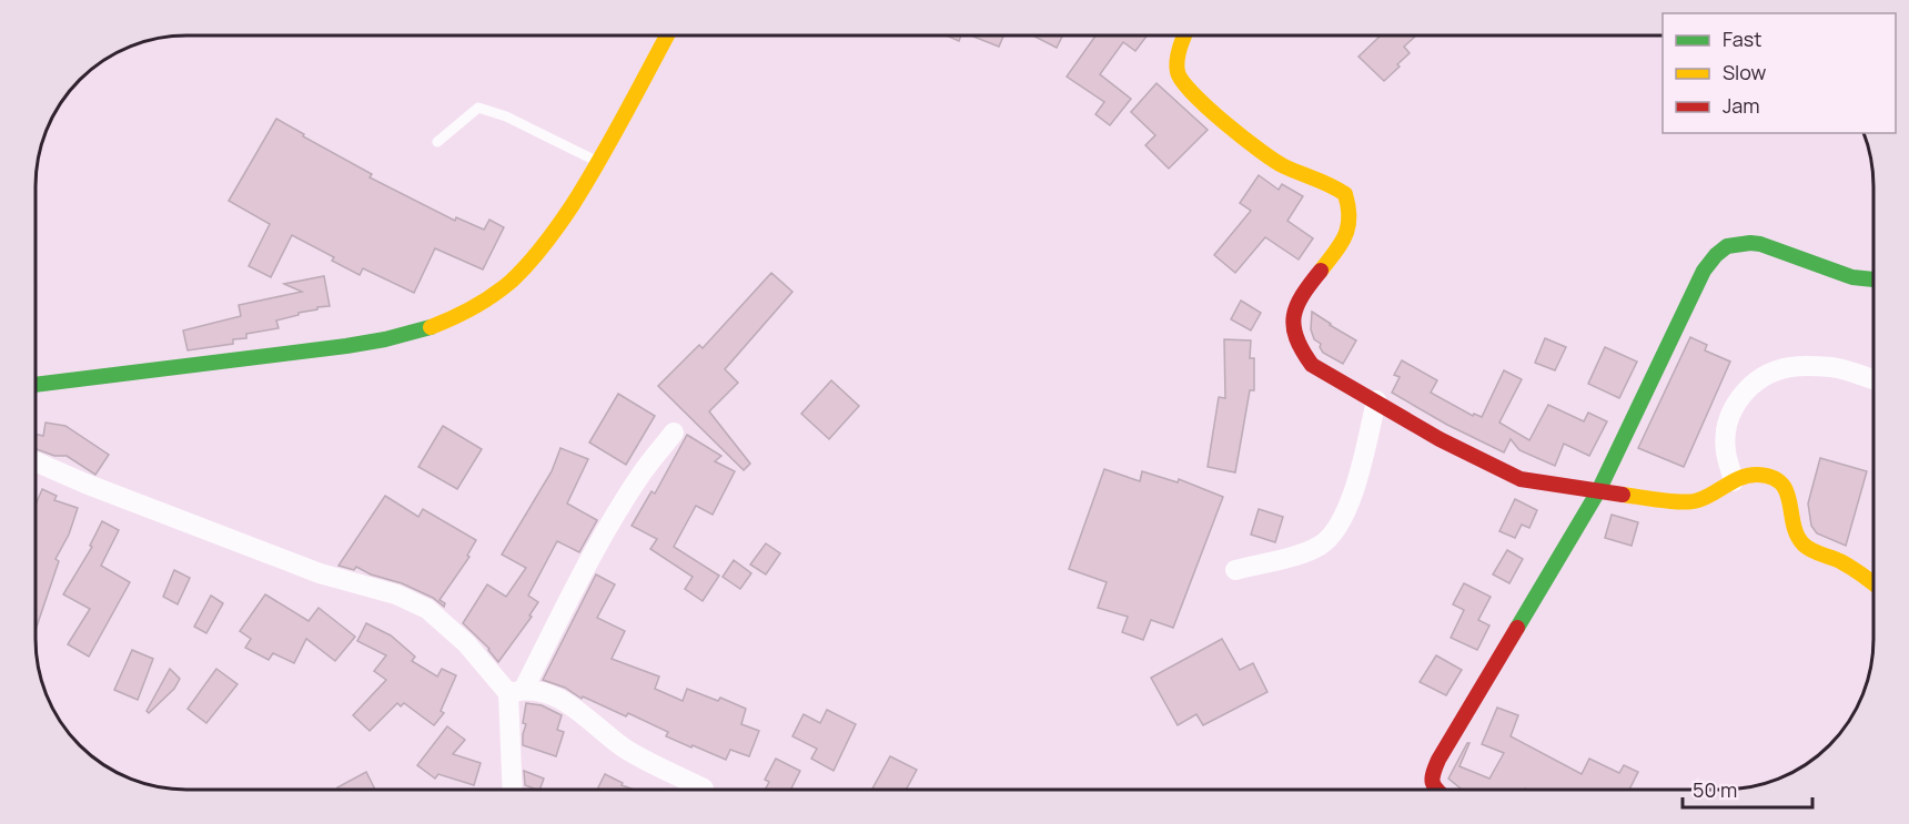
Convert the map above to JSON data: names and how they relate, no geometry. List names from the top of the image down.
{
  "legend": ["Fast", "Slow", "Jam"],
  "scale_bar": "50 m"
}
